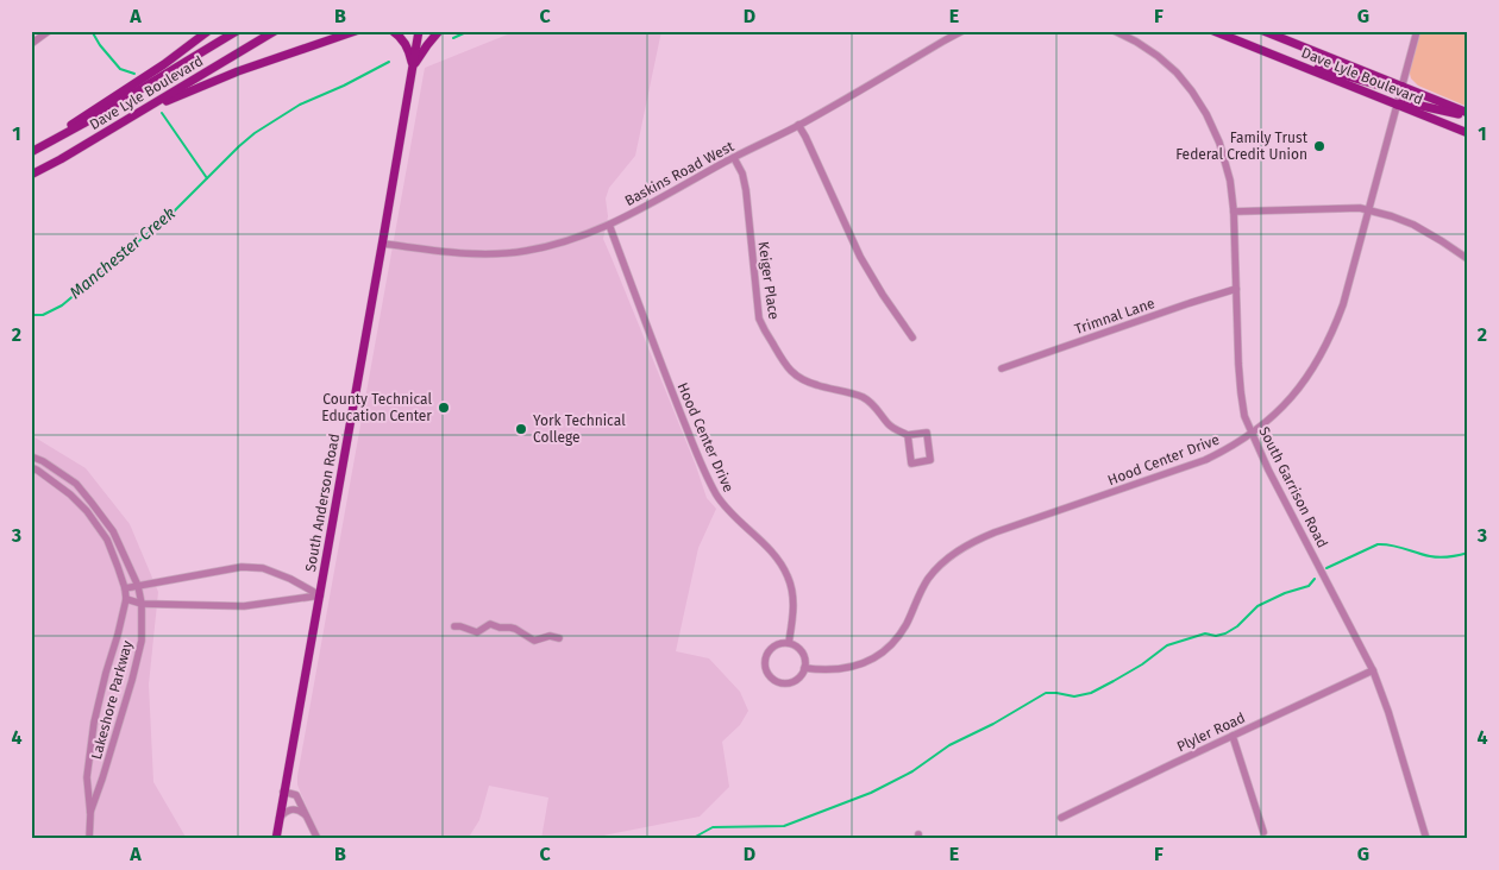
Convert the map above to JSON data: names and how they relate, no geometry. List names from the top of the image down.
{
  "streets": {
    "main road": ["Dave Lyle Boulevard", "South Anderson Road"],
    "street": [
      "Baskins Road West",
      "Keiger Place",
      "Trimnal Lane",
      "Hood Center Drive",
      "South Garrison Road",
      "Lakeshore Parkway",
      "Plyler Road"
    ]
  },
  "crossings": [
    ["Dave Lyle Boulevard", "Hood Center Drive"],
    ["Baskins Road West", "Keiger Place"],
    ["Baskins Road West", "Hood Center Drive"],
    ["Baskins Road West", "South Anderson Road"],
    ["Trimnal Lane", "South Garrison Road"],
    ["Hood Center Drive", "South Garrison Road"],
    ["South Garrison Road", "Plyler Road"]
  ],
  "water": ["Manchester Creek"],
  "places": ["Family Trust Federal Credit Union", "County Technical Education Center", "York Technical College"],
  "grid": {
    "columns": [
      "A",
      "B",
      "C",
      "D",
      "E",
      "F",
      "G"
    ],
    "rows": [
      "1",
      "2",
      "3",
      "4"
    ]
  }
}
